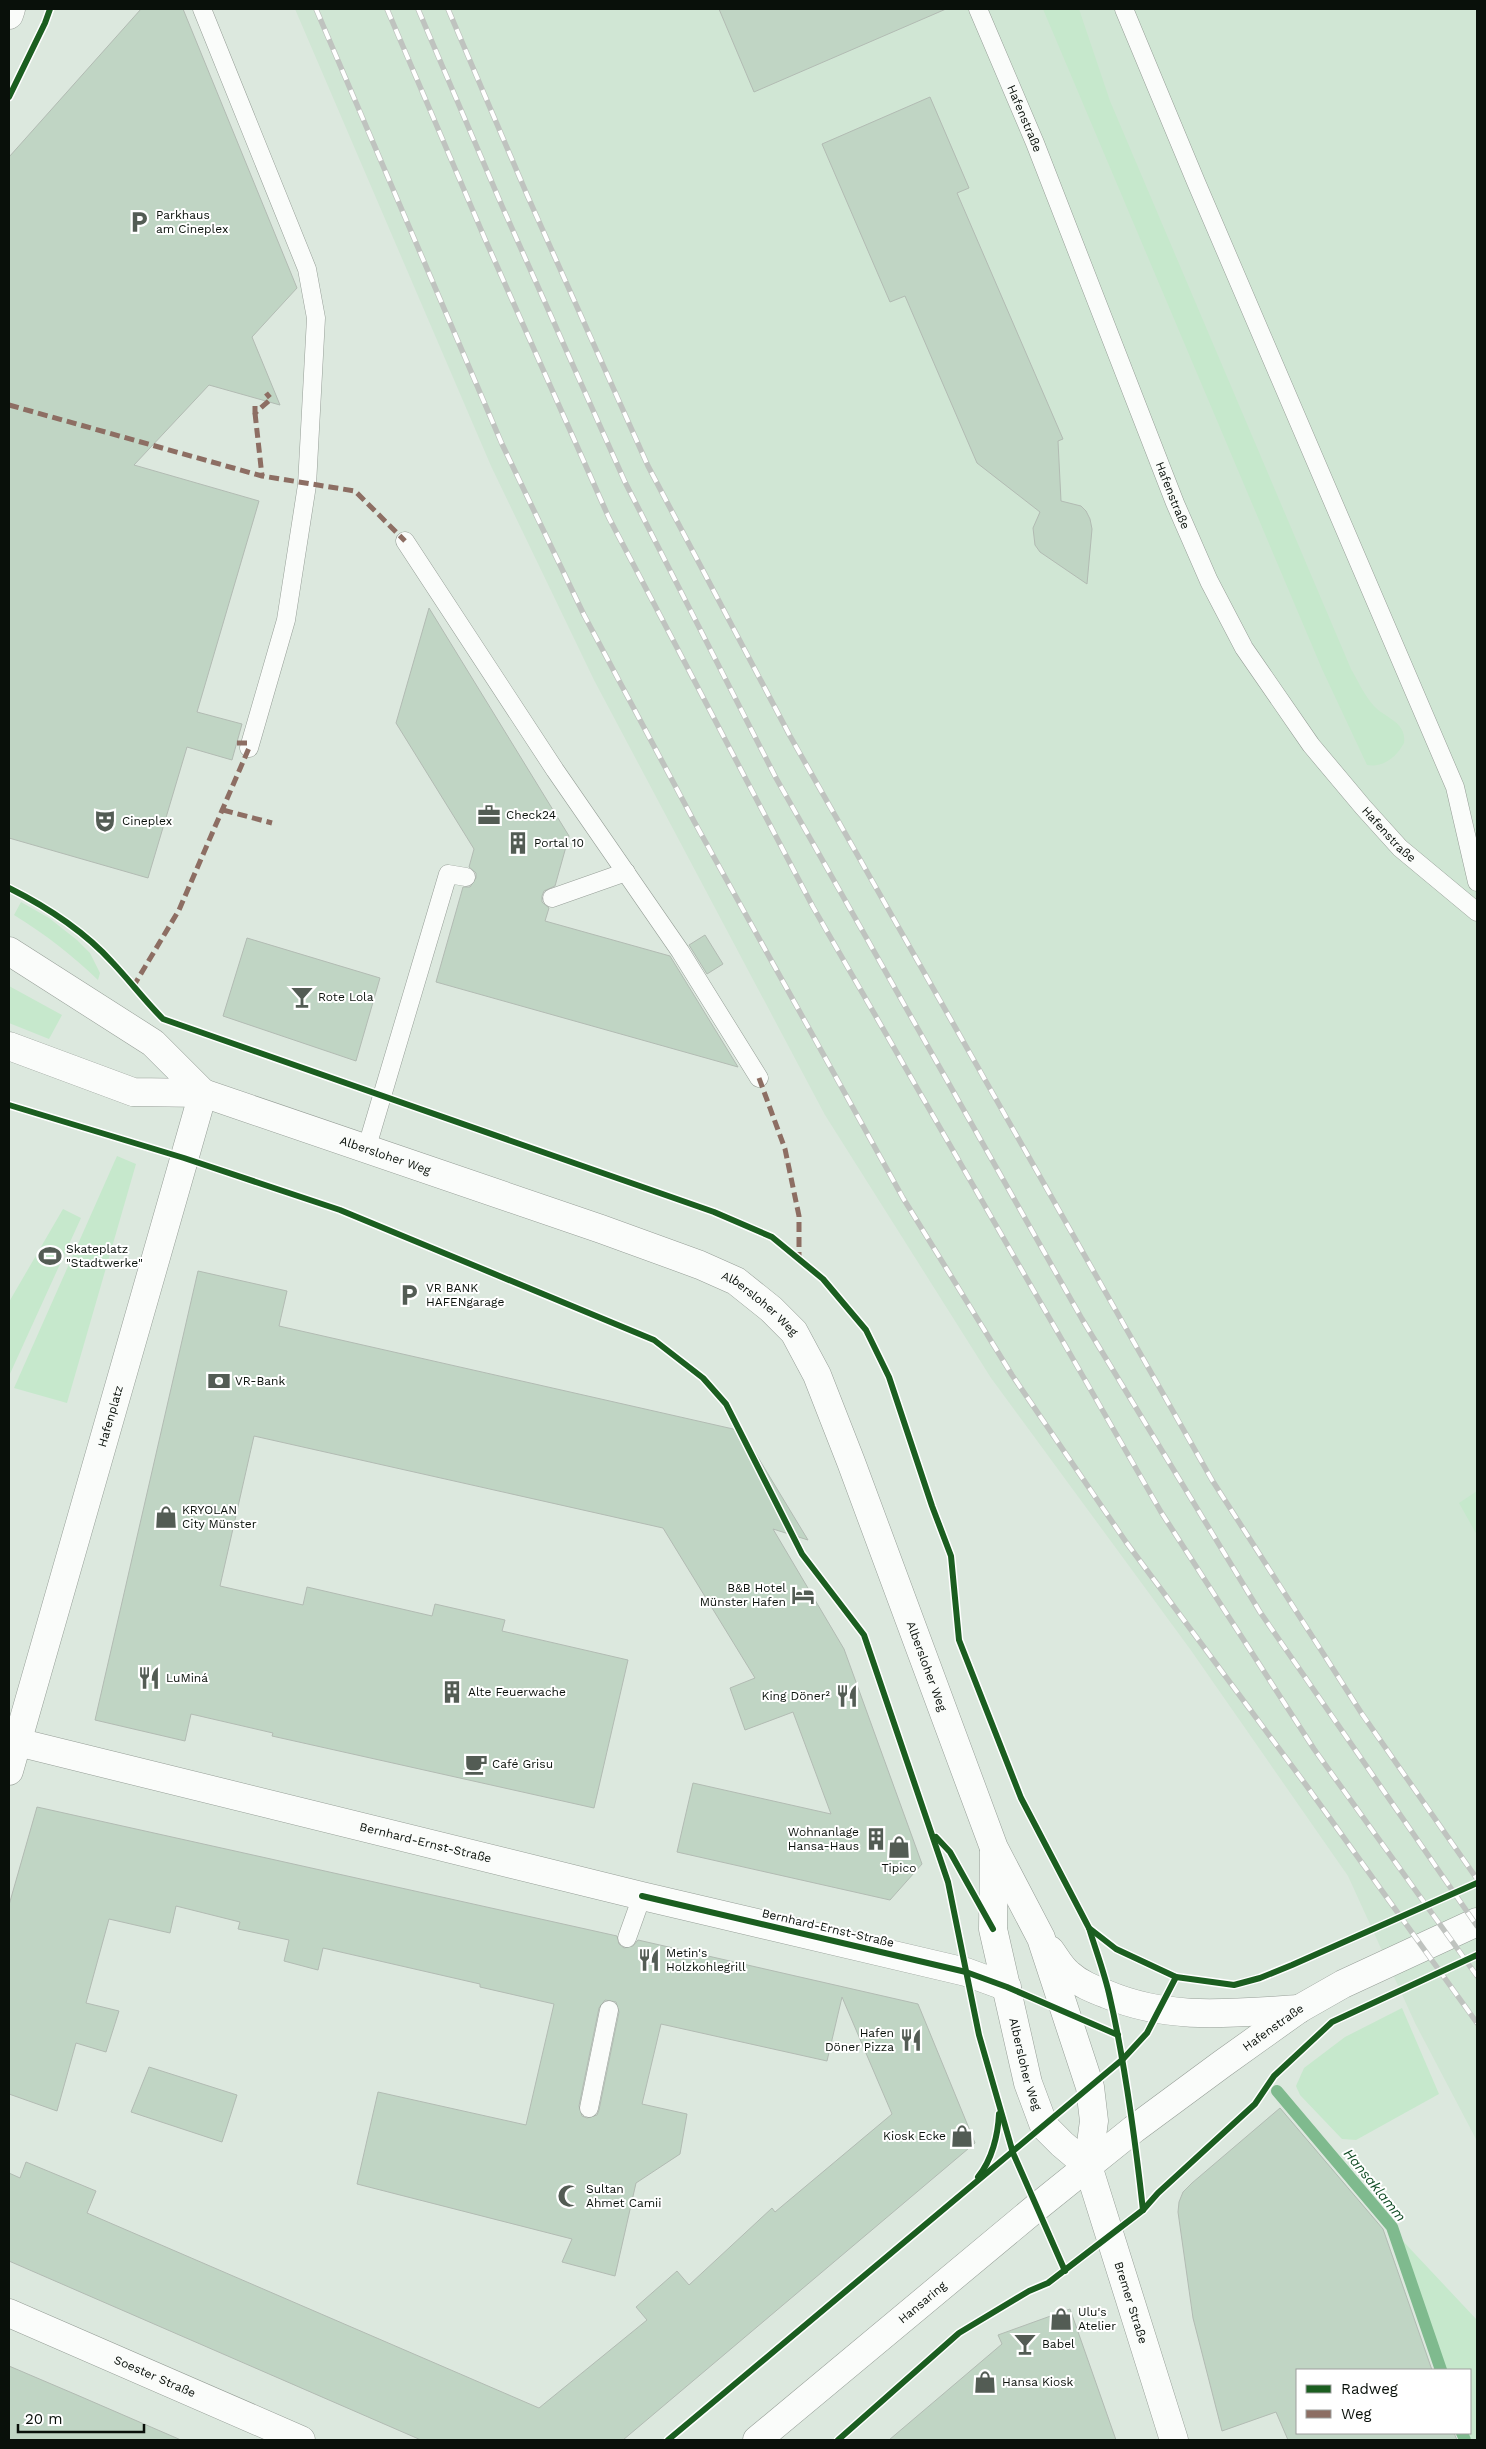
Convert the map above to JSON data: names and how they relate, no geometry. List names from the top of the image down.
{
  "streets": {
    "main road": [
      "Hafenstraße",
      "Albersloher Weg",
      "Hafenplatz",
      "Bernhard-Ernst-Straße",
      "Hansaring",
      "Bremer Straße",
      "Soester Straße"
    ]
  },
  "crossings": [
    ["Hafenstraße", "Albersloher Weg"],
    ["Hafenstraße", "Hansaring"],
    ["Hafenstraße", "Bremer Straße"],
    ["Albersloher Weg", "Hafenplatz"],
    ["Albersloher Weg", "Bernhard-Ernst-Straße"],
    ["Albersloher Weg", "Hansaring"],
    ["Albersloher Weg", "Bremer Straße"],
    ["Hafenplatz", "Bernhard-Ernst-Straße"],
    ["Hansaring", "Bremer Straße"]
  ],
  "water": ["Hansaklamm"],
  "places": {
    "parking": ["Parkhaus am Cineplex", "VR BANK HAFENgarage"],
    "office": ["Check24"],
    "theatre": ["Cineplex"],
    "building": ["Portal 10", "Alte Feuerwache", "Wohnanlage Hansa-Haus"],
    "bar": ["Rote Lola", "Babel"],
    "sports": ["Skateplatz \"Stadtwerke\""],
    "bank": ["VR-Bank"],
    "shop": [
      "KRYOLAN City Münster",
      "Tipico",
      "Kiosk Ecke",
      "Ulu's Atelier",
      "Hansa Kiosk"
    ],
    "hotel": ["B&B Hotel Münster Hafen"],
    "restaurant": [
      "LuMiná",
      "King Döner²",
      "Metin's Holzkohlegrill",
      "Hafen Döner Pizza"
    ],
    "cafe": ["Café Grisu"],
    "mosque": ["Sultan Ahmet Camii"]
  },
  "legend": ["Radweg", "Weg"],
  "scale_bar": "20 m"
}
